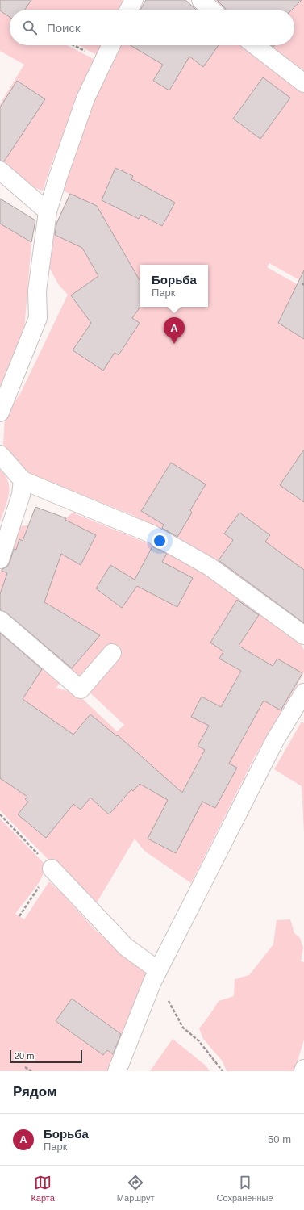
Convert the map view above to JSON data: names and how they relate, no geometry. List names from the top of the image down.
{
  "scale_bar": "20 m",
  "page": {
    "search": "Поиск",
    "popup": ["Борьба", "Парк"],
    "pins": "A",
    "scale": "20 m",
    "heading": "Рядом",
    "list": [
      {
        "mark": "A",
        "name": "Борьба",
        "note": "Парк",
        "value": "50 m"
      }
    ],
    "nav": ["Карта", "Маршрут", "Сохранённые"]
  }
}
